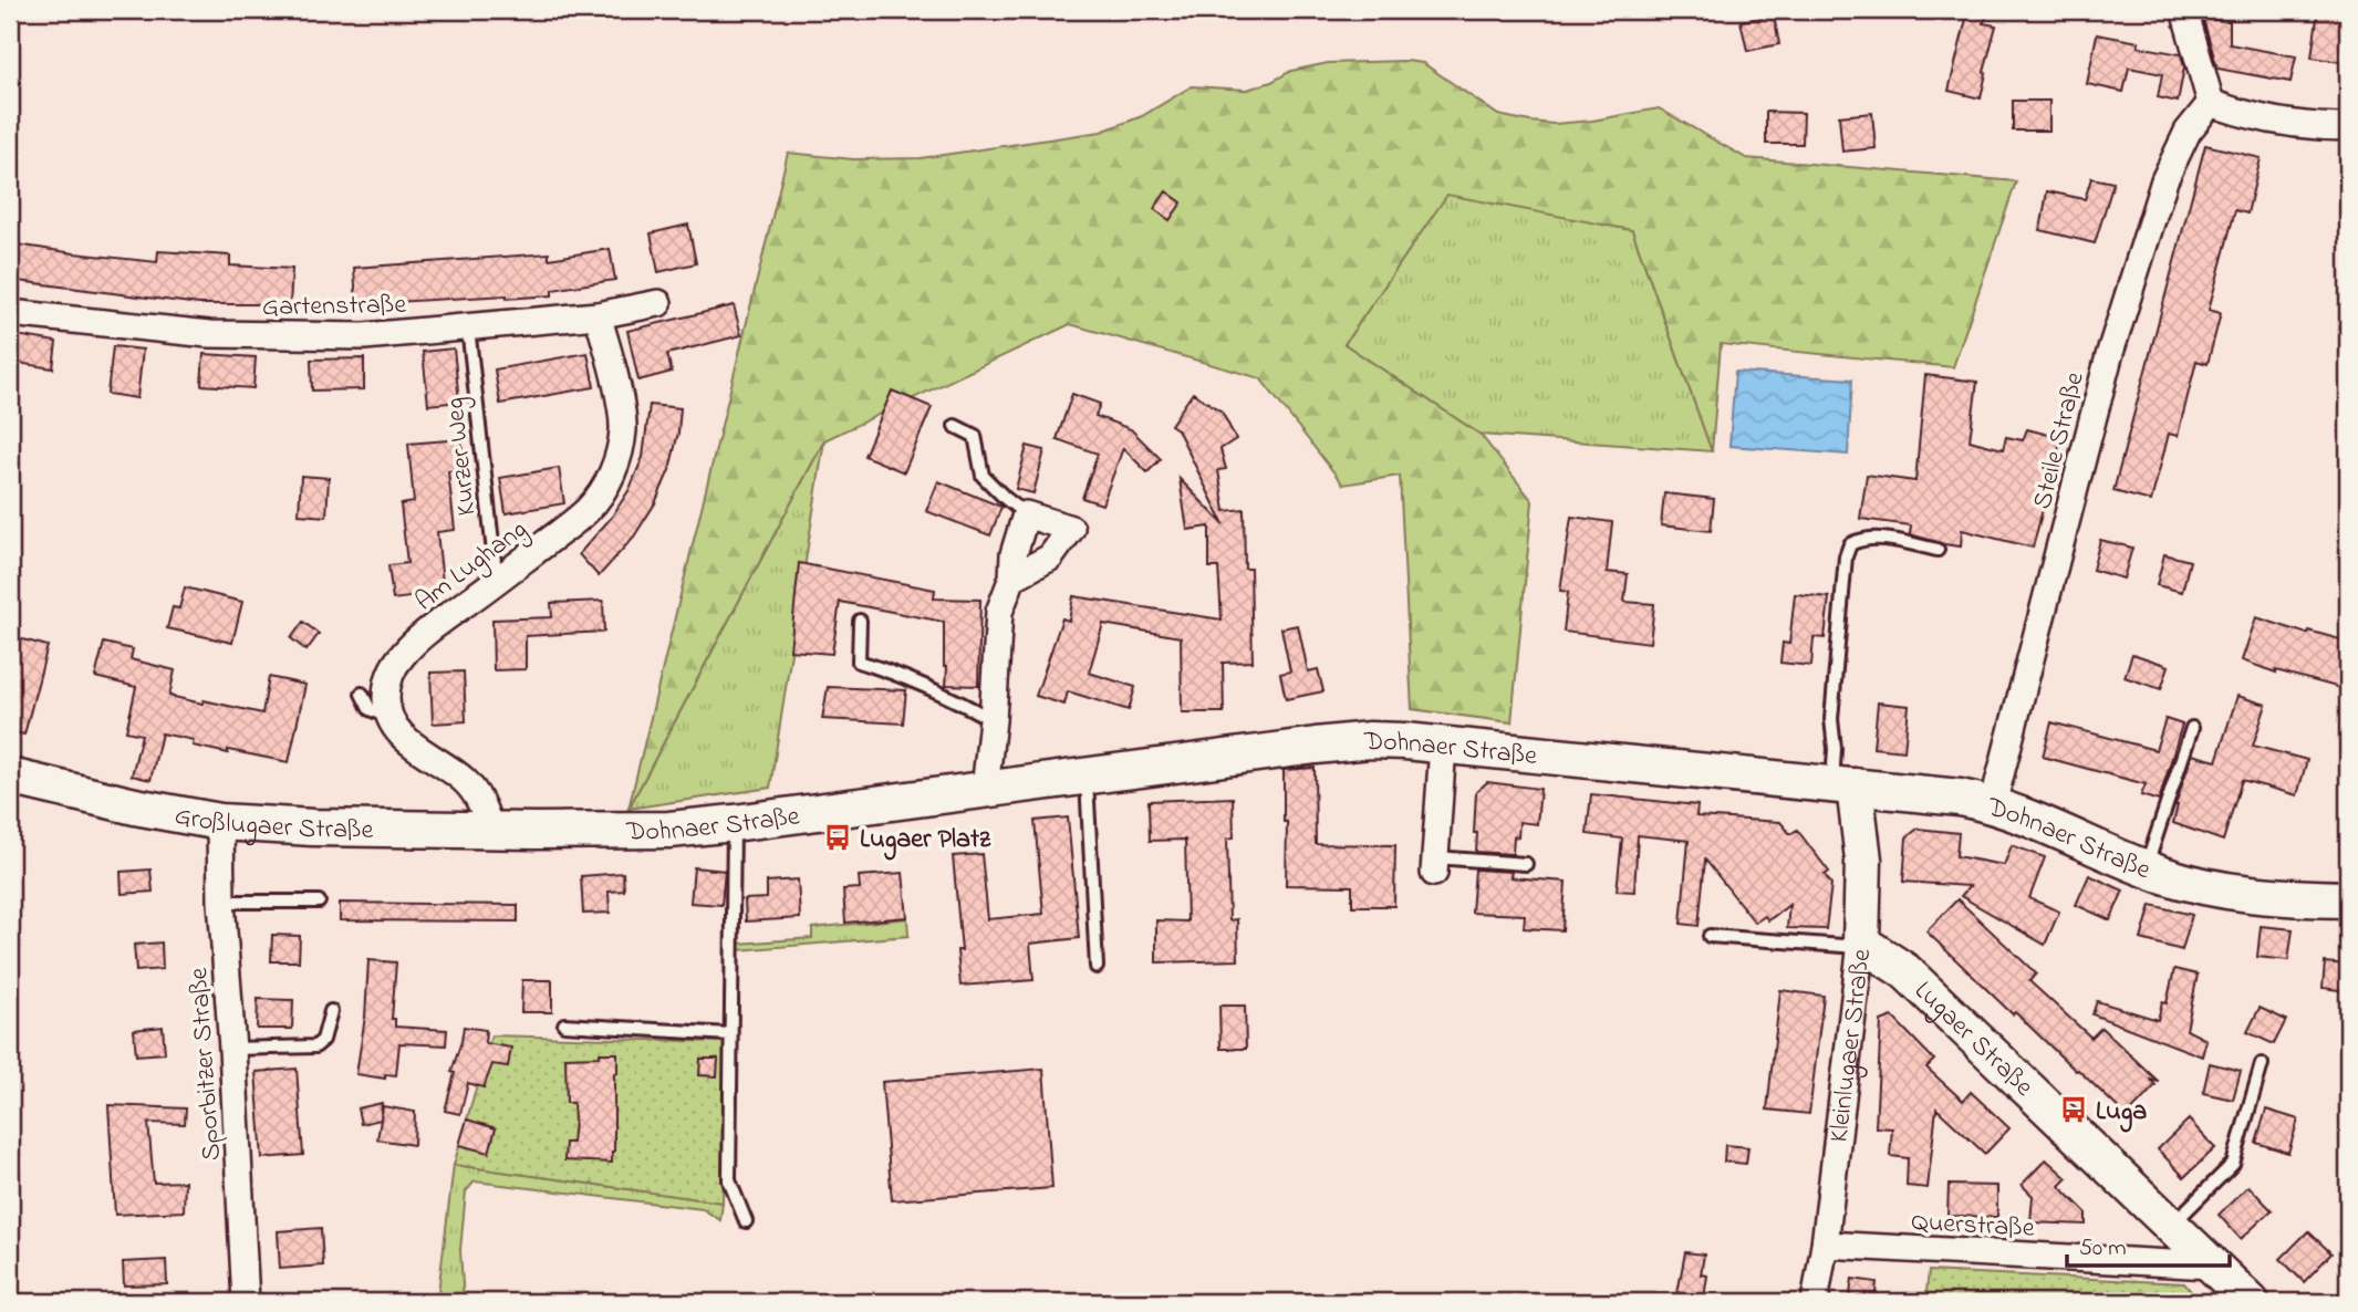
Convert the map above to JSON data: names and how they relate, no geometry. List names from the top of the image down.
{
  "streets": {
    "main road": [
      "Dohnaer Straße",
      "Großlugaer Straße",
      "Lugaer Straße",
      "Kleinlugaer Straße"
    ],
    "street": [
      "Gartenstraße",
      "Steile Straße",
      "Am Lughang",
      "Sporbitzer Straße",
      "Querstraße"
    ],
    "lane": ["Kurzer Weg"]
  },
  "crossings": [
    ["Gartenstraße", "Kurzer Weg"],
    ["Gartenstraße", "Am Lughang"],
    ["Steile Straße", "Dohnaer Straße"],
    ["Kurzer Weg", "Am Lughang"],
    ["Dohnaer Straße", "Großlugaer Straße"],
    ["Dohnaer Straße", "Kleinlugaer Straße"],
    ["Großlugaer Straße", "Sporbitzer Straße"],
    ["Lugaer Straße", "Kleinlugaer Straße"],
    ["Lugaer Straße", "Querstraße"],
    ["Kleinlugaer Straße", "Querstraße"]
  ],
  "places": {
    "bus stop": ["Lugaer Platz", "Luga"]
  },
  "scale_bar": "50 m"
}
